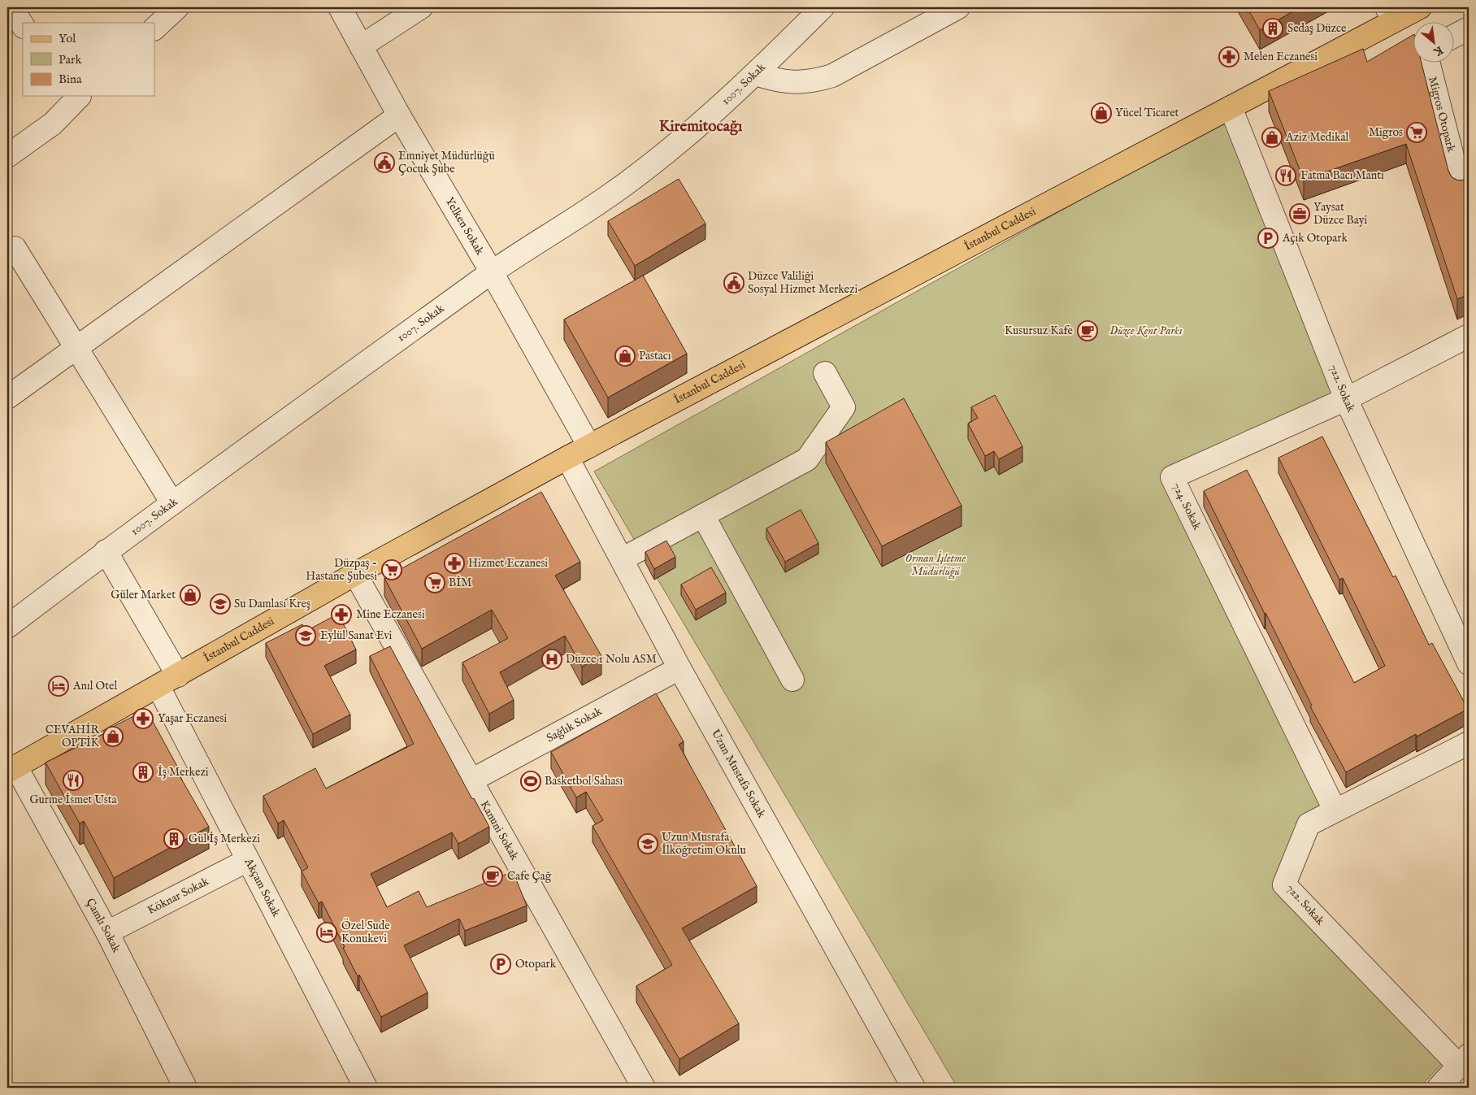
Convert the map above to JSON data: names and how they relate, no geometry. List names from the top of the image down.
{
  "streets": {
    "main road": ["İstanbul Caddesi"],
    "street": [
      "1007. Sokak",
      "Migros Otopark",
      "Yelken Sokak",
      "722. Sokak",
      "724. Sokak",
      "Sağlık Sokak",
      "Uzun Mustafa Sokak",
      "Kanuni Sokak",
      "Akçam Sokak",
      "Köknar Sokak",
      "Çamlı Sokak"
    ]
  },
  "crossings": [
    ["1007. Sokak", "Yelken Sokak"],
    ["Yelken Sokak", "İstanbul Caddesi"],
    ["İstanbul Caddesi", "722. Sokak"],
    ["İstanbul Caddesi", "Uzun Mustafa Sokak"],
    ["İstanbul Caddesi", "Kanuni Sokak"],
    ["İstanbul Caddesi", "Akçam Sokak"],
    ["İstanbul Caddesi", "Çamlı Sokak"],
    ["722. Sokak", "724. Sokak"],
    ["Sağlık Sokak", "Uzun Mustafa Sokak"],
    ["Sağlık Sokak", "Kanuni Sokak"],
    ["Akçam Sokak", "Köknar Sokak"],
    ["Köknar Sokak", "Çamlı Sokak"]
  ],
  "districts": ["Kiremitocağı"],
  "parks": ["Düzce Kent Parkı", "Orman İşletme Müdürlüğü"],
  "places": {
    "building": ["Sedaş Düzce", "İş Merkezi", "Gül İş Merkezi"],
    "pharmacy": [
      "Melen Eczanesi",
      "Hizmet Eczanesi",
      "Mine Eczanesi",
      "Yaşar Eczanesi"
    ],
    "shop": [
      "Yücel Ticaret",
      "Aziz Medikal",
      "Pastacı",
      "Güler Market",
      "CEVAHİR OPTİK"
    ],
    "supermarket": ["Migros", "Düzpaş - Hastane Şubesi", "BİM"],
    "public building": ["Emniyet Müdürlüğü Çocuk Şube", "Düzce Valiliği Sosyal Hizmet Merkezi"],
    "restaurant": ["Fatma Bacı Mantı", "Gurme İsmet Usta"],
    "office": ["Yaysat Düzce Bayi"],
    "parking": ["Açık Otopark", "Otopark"],
    "cafe": ["Kusursuz Kafe", "Cafe Çağ"],
    "school or university": ["Su Damlası Kreş", "Eylül Sanat Evi", "Uzun Musrafa İlköğretim Okulu"],
    "hospital": ["Düzce 1 Nolu ASM"],
    "hotel": ["Anıl Otel", "Özel Sude Konukevi"],
    "sports": ["Basketbol Sahası"]
  },
  "legend": ["Yol", "Park", "Bina"],
  "north": "bottom right"
}
